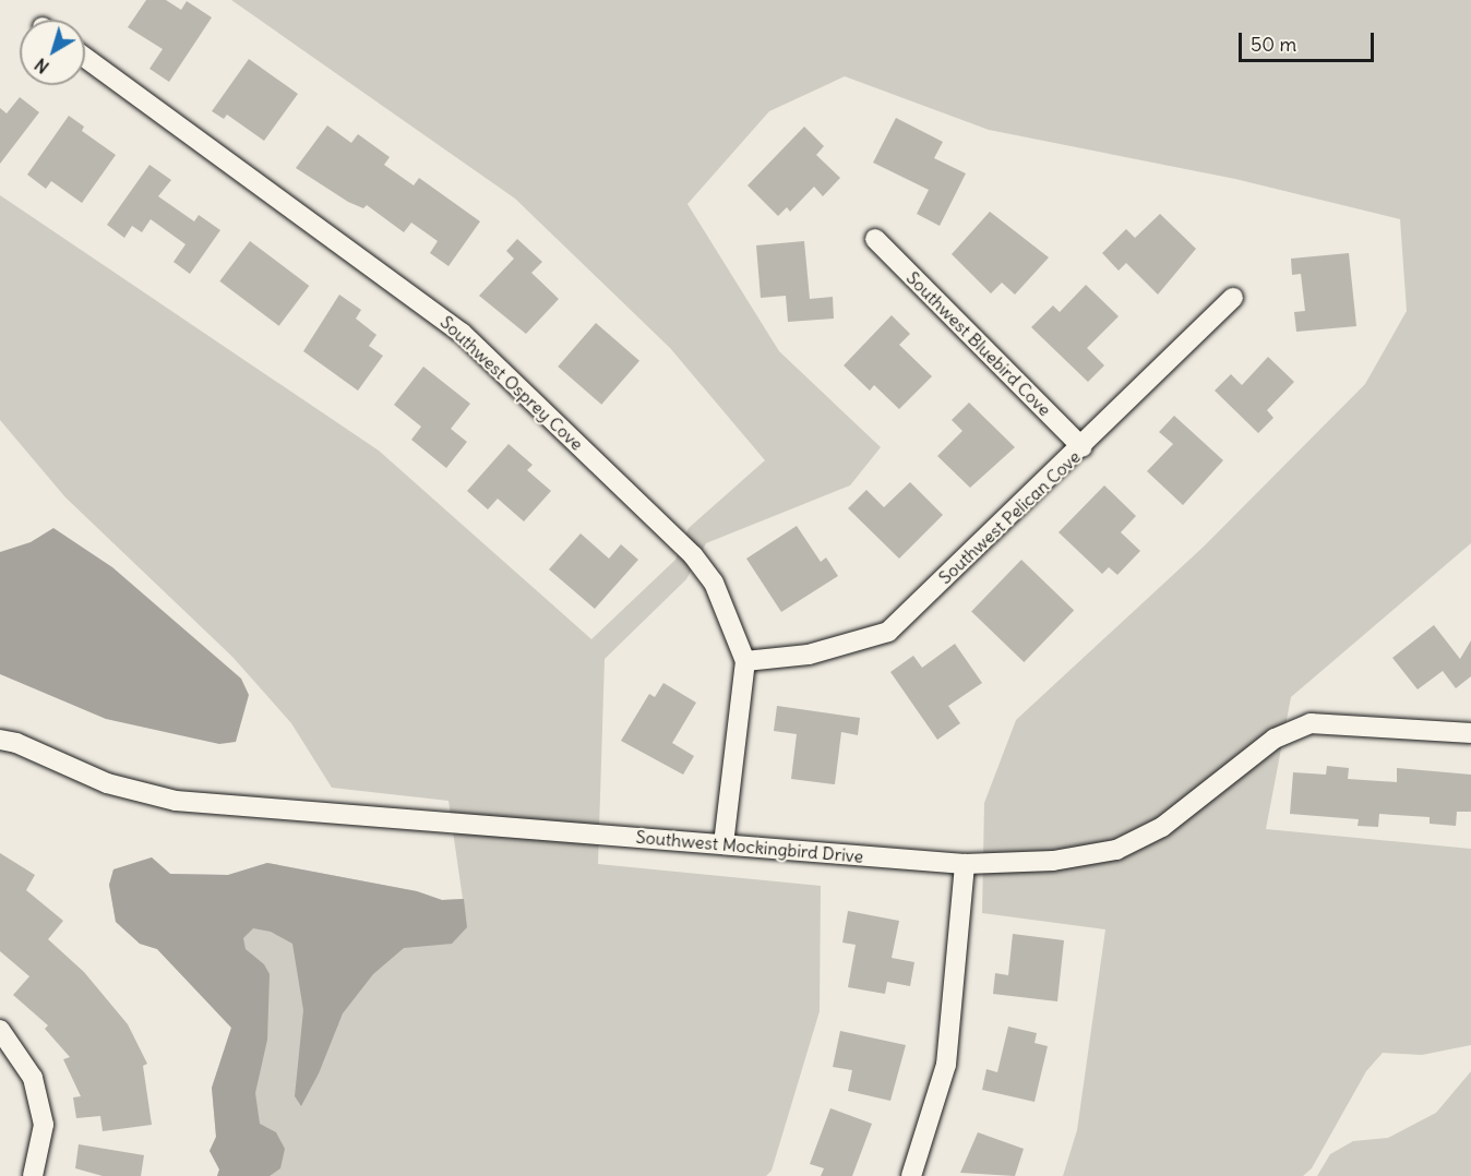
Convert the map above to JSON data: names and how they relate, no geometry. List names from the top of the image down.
{
  "streets": {
    "street": [
      "Southwest Bluebird Cove",
      "Southwest Osprey Cove",
      "Southwest Pelican Cove",
      "Southwest Mockingbird Drive"
    ]
  },
  "crossings": [
    ["Southwest Bluebird Cove", "Southwest Pelican Cove"],
    ["Southwest Osprey Cove", "Southwest Pelican Cove"],
    ["Southwest Osprey Cove", "Southwest Mockingbird Drive"]
  ],
  "scale_bar": "50 m",
  "north": "bottom left"
}
